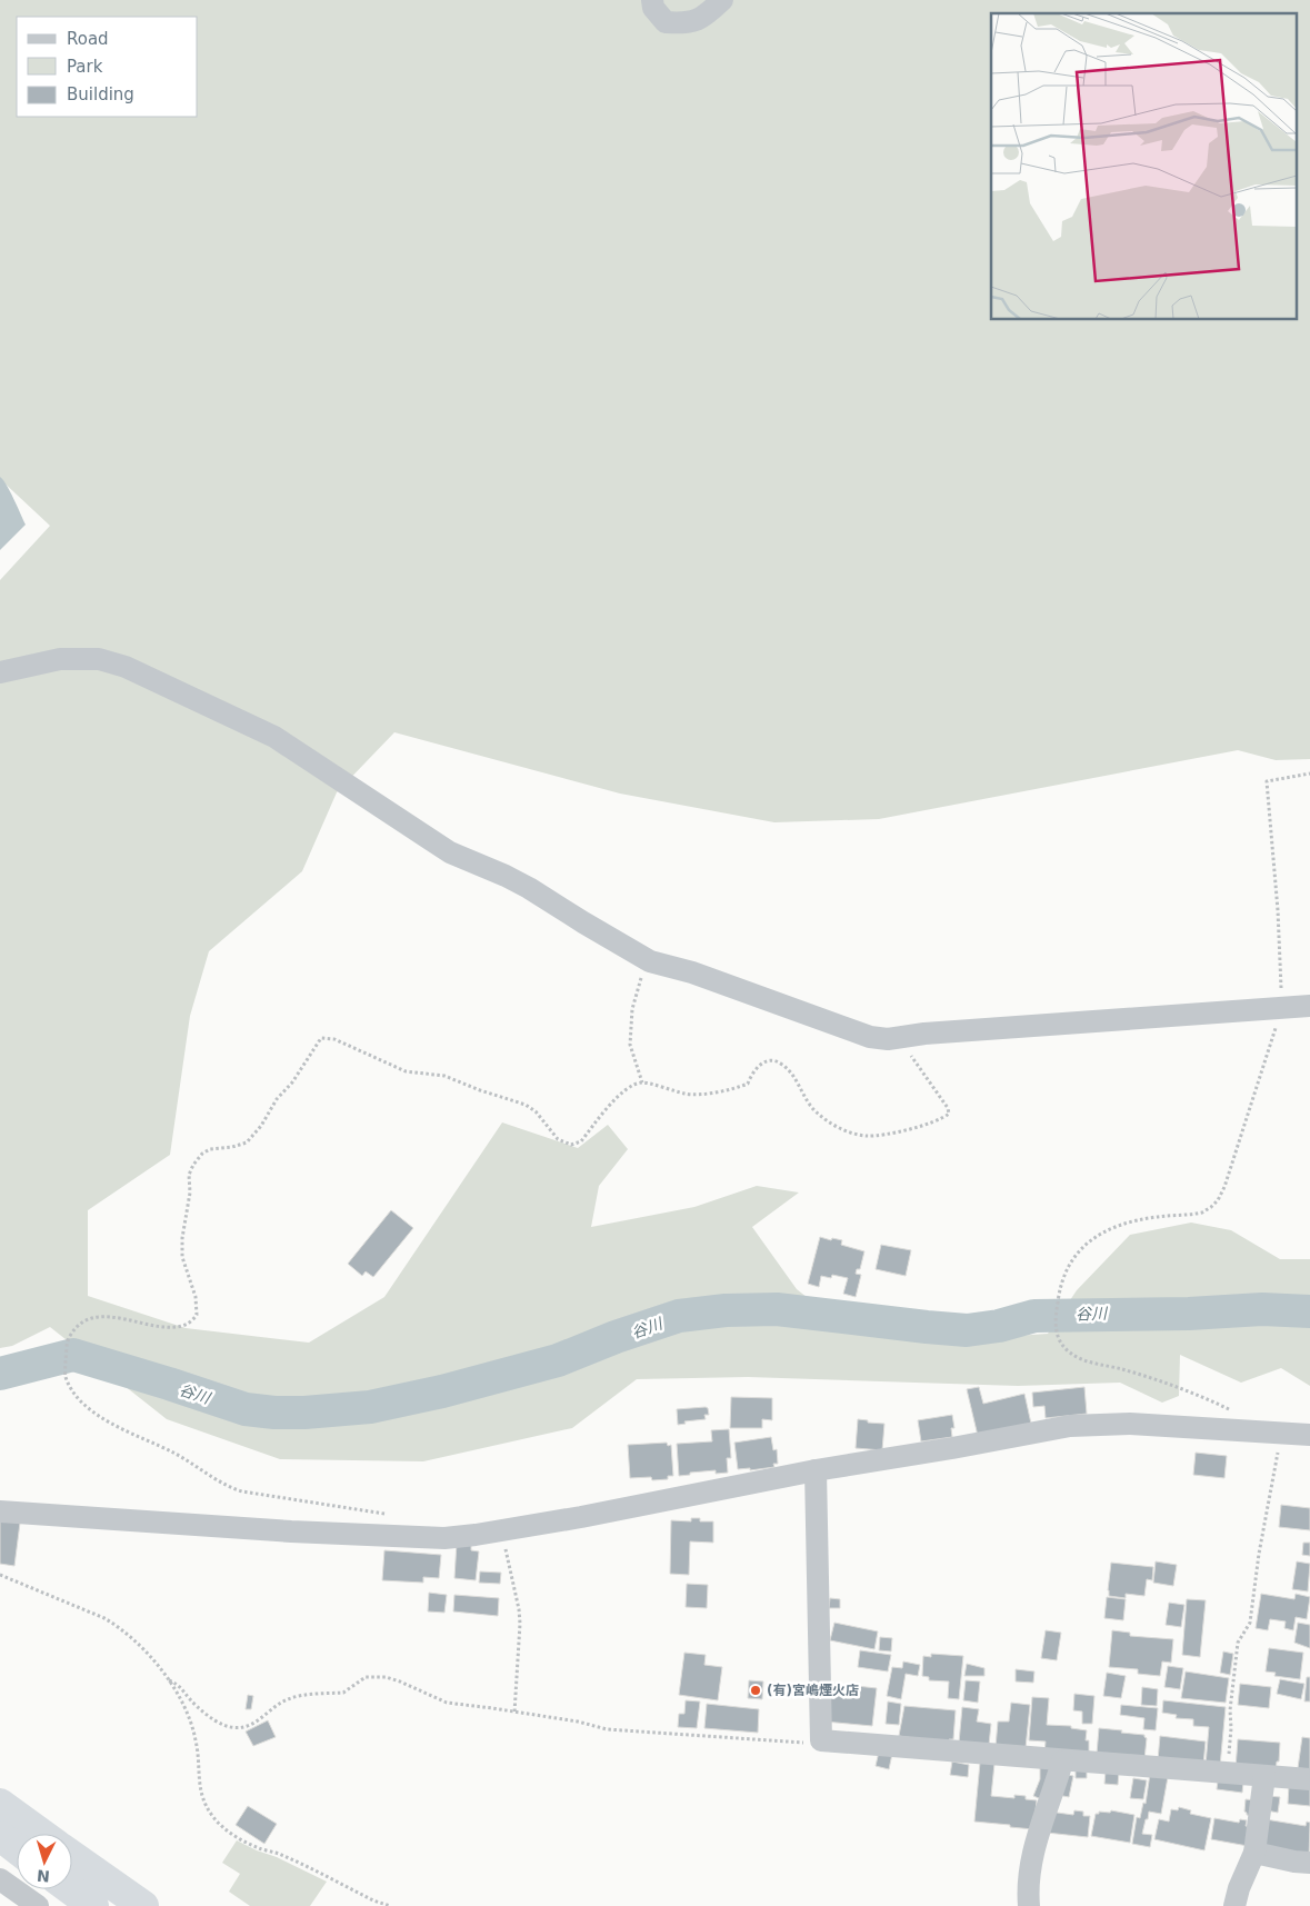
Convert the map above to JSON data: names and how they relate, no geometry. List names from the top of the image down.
{
  "water": ["谷川"],
  "places": ["(有)宮嶋煙火店"],
  "legend": ["Road", "Park", "Building"],
  "north": "bottom"
}
